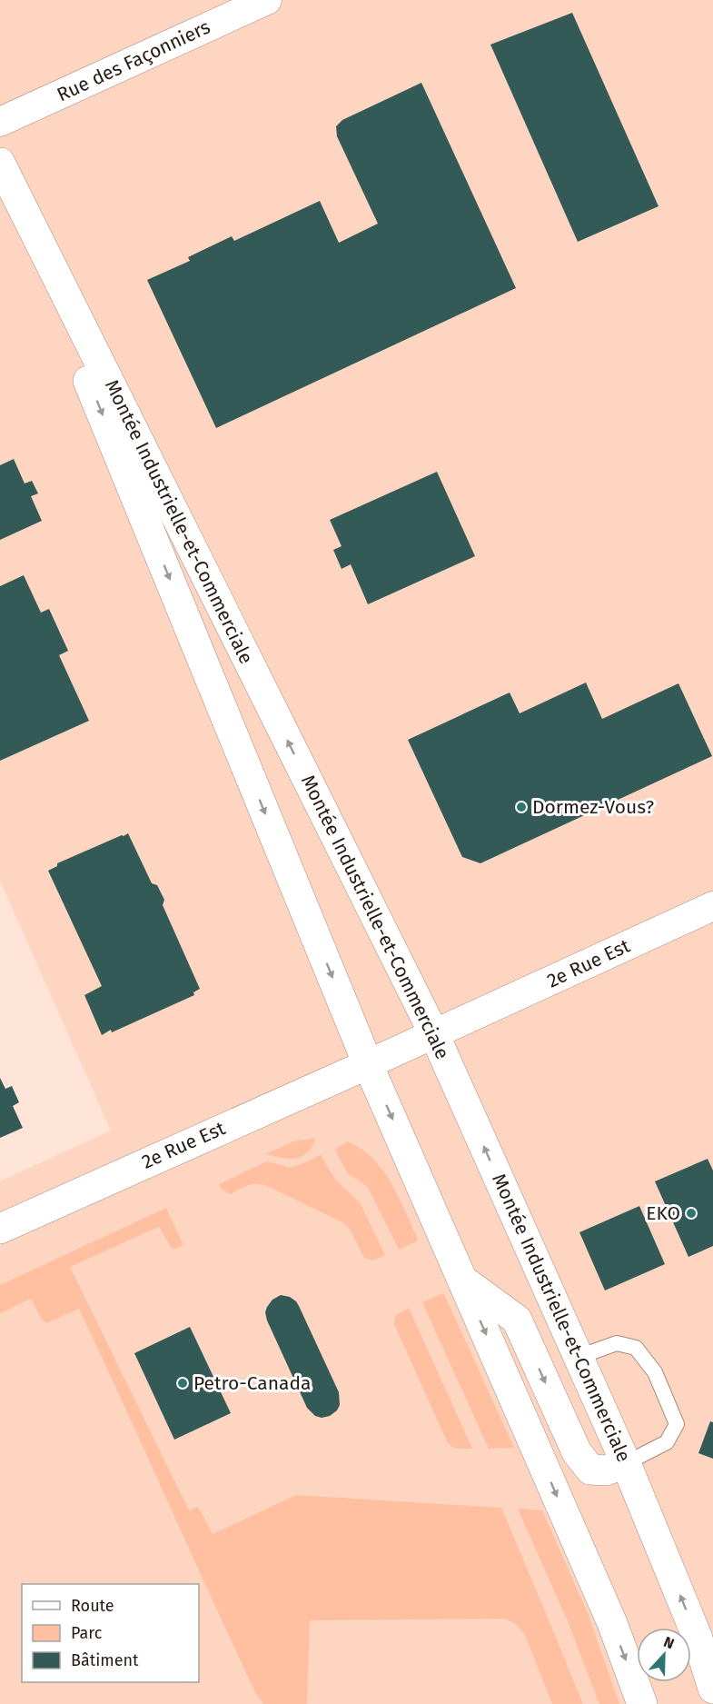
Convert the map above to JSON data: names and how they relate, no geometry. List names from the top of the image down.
{
  "streets": {
    "main road": ["Montée Industrielle-et-Commerciale", "2e Rue Est"],
    "street": ["Rue des Façonniers"]
  },
  "crossings": [
    ["Montée Industrielle-et-Commerciale", "2e Rue Est"]
  ],
  "places": ["Dormez-Vous?", "EKO", "Petro-Canada"],
  "legend": ["Route", "Parc", "Bâtiment"],
  "north": "top"
}
